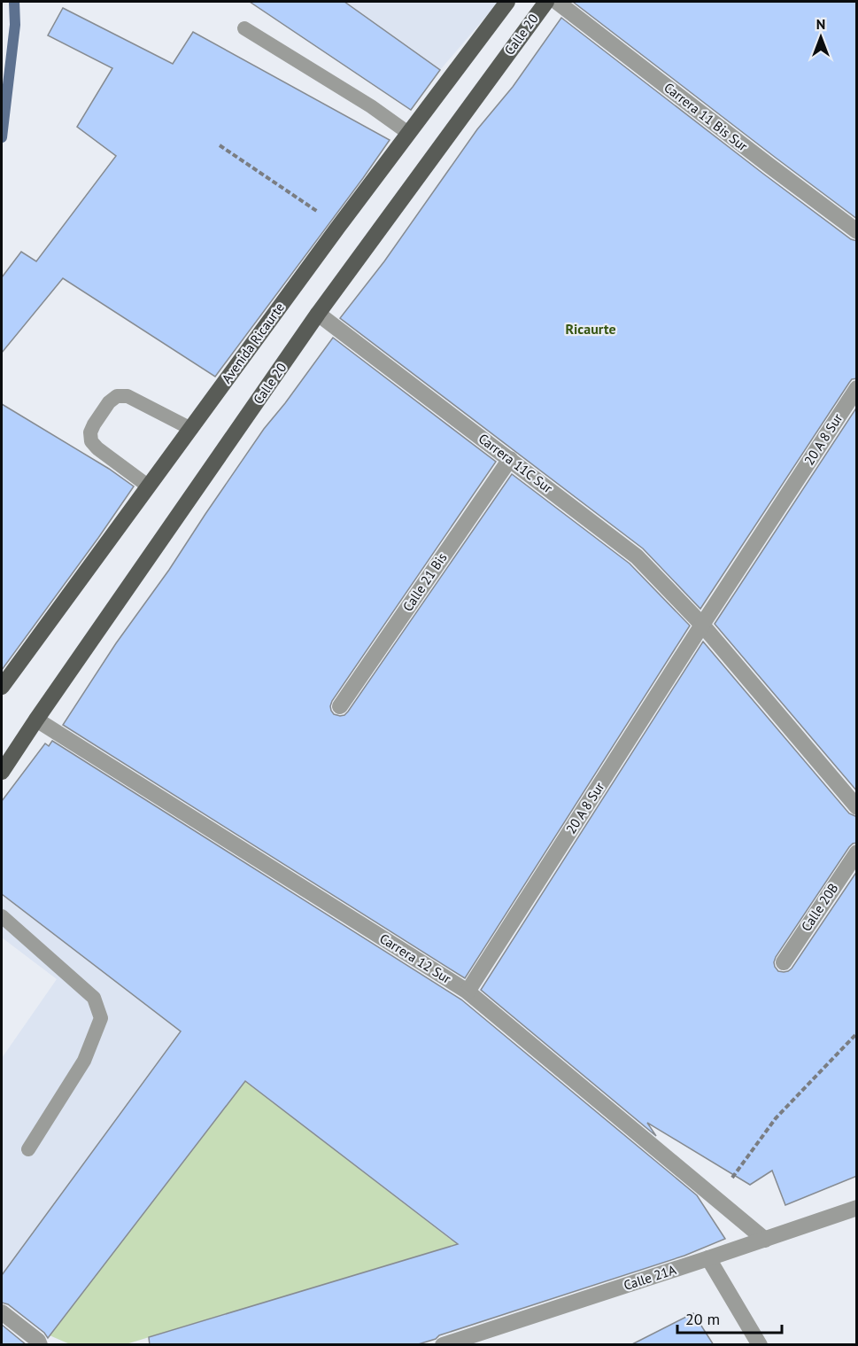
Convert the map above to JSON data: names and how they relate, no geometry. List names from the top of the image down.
{
  "streets": {
    "main road": ["Calle 20", "Avenida Ricaurte"],
    "street": [
      "Carrera 11 Bis Sur",
      "20 A 8 Sur",
      "Carrera 11C Sur",
      "Calle 21 Bis",
      "Calle 20B",
      "Carrera 12 Sur",
      "Calle 21A"
    ]
  },
  "crossings": [
    ["Calle 20", "Carrera 11C Sur"],
    ["Calle 20", "Carrera 12 Sur"],
    ["20 A 8 Sur", "Carrera 11C Sur"],
    ["20 A 8 Sur", "Carrera 12 Sur"],
    ["Carrera 11C Sur", "Calle 21 Bis"],
    ["Carrera 12 Sur", "Calle 21A"]
  ],
  "districts": ["Ricaurte"],
  "scale_bar": "20 m",
  "north": "top"
}
